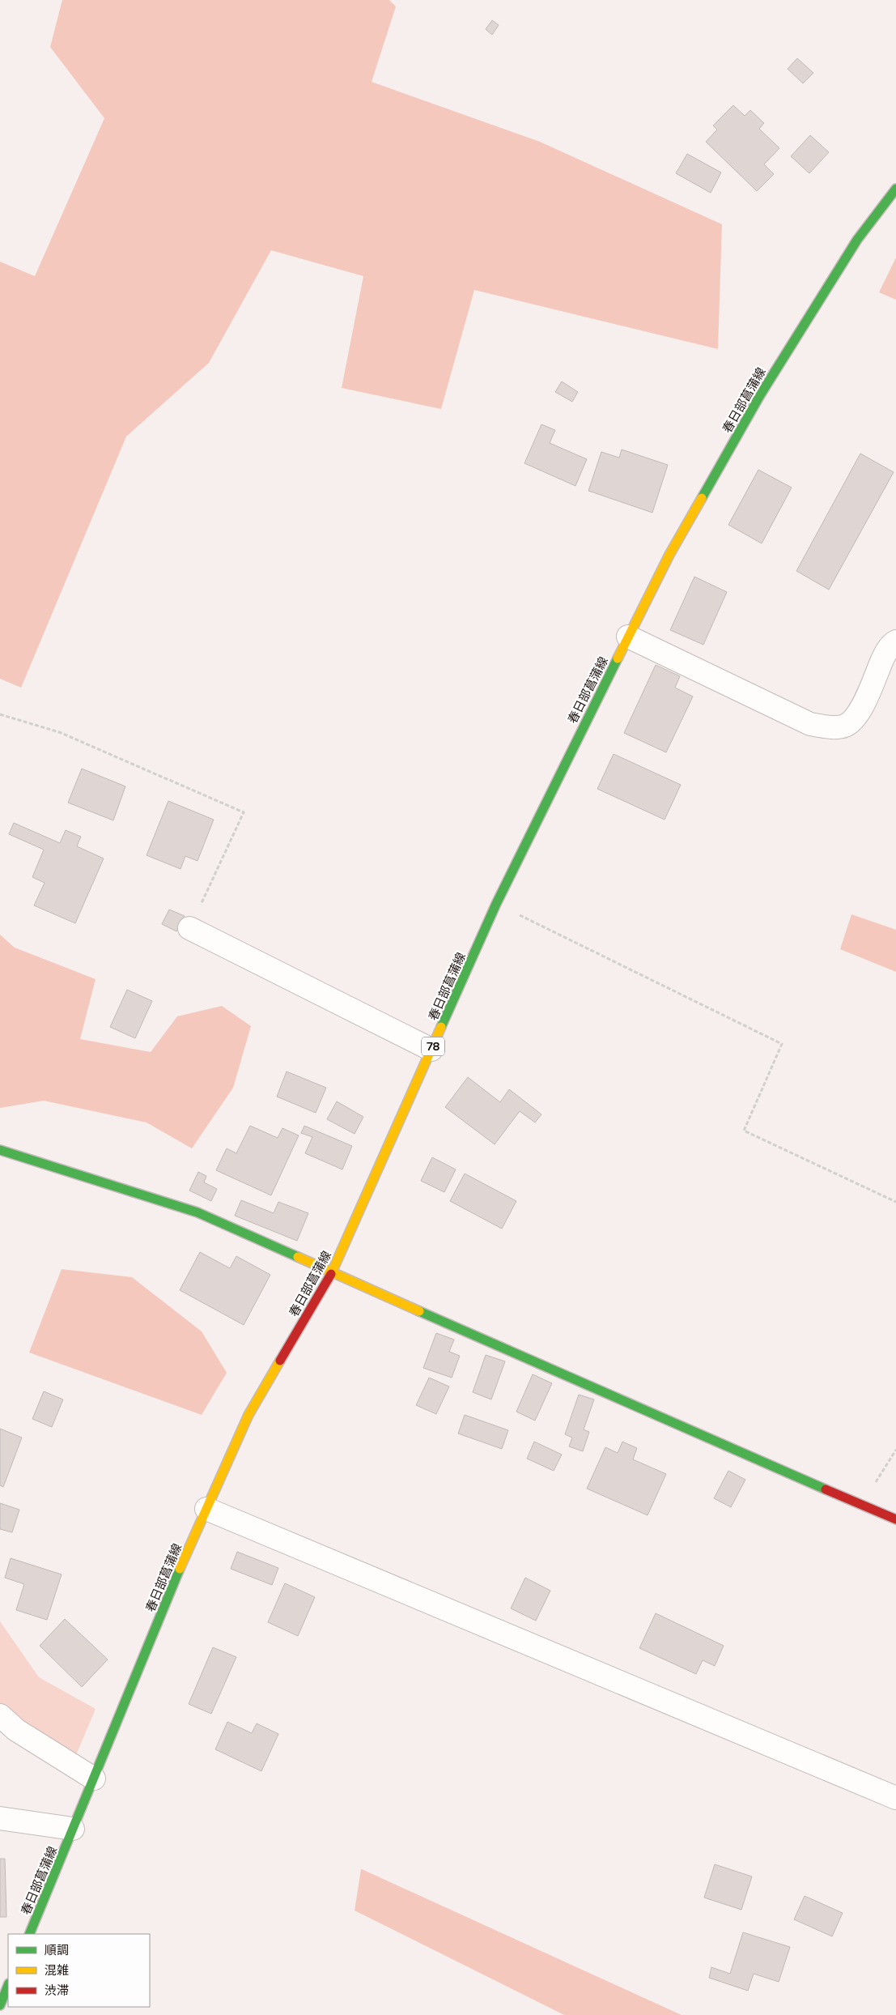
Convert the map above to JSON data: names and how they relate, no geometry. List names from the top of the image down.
{
  "streets": {
    "main road": ["春日部菖蒲線", "78"]
  },
  "legend": ["順調", "混雑", "渋滞"]
}
